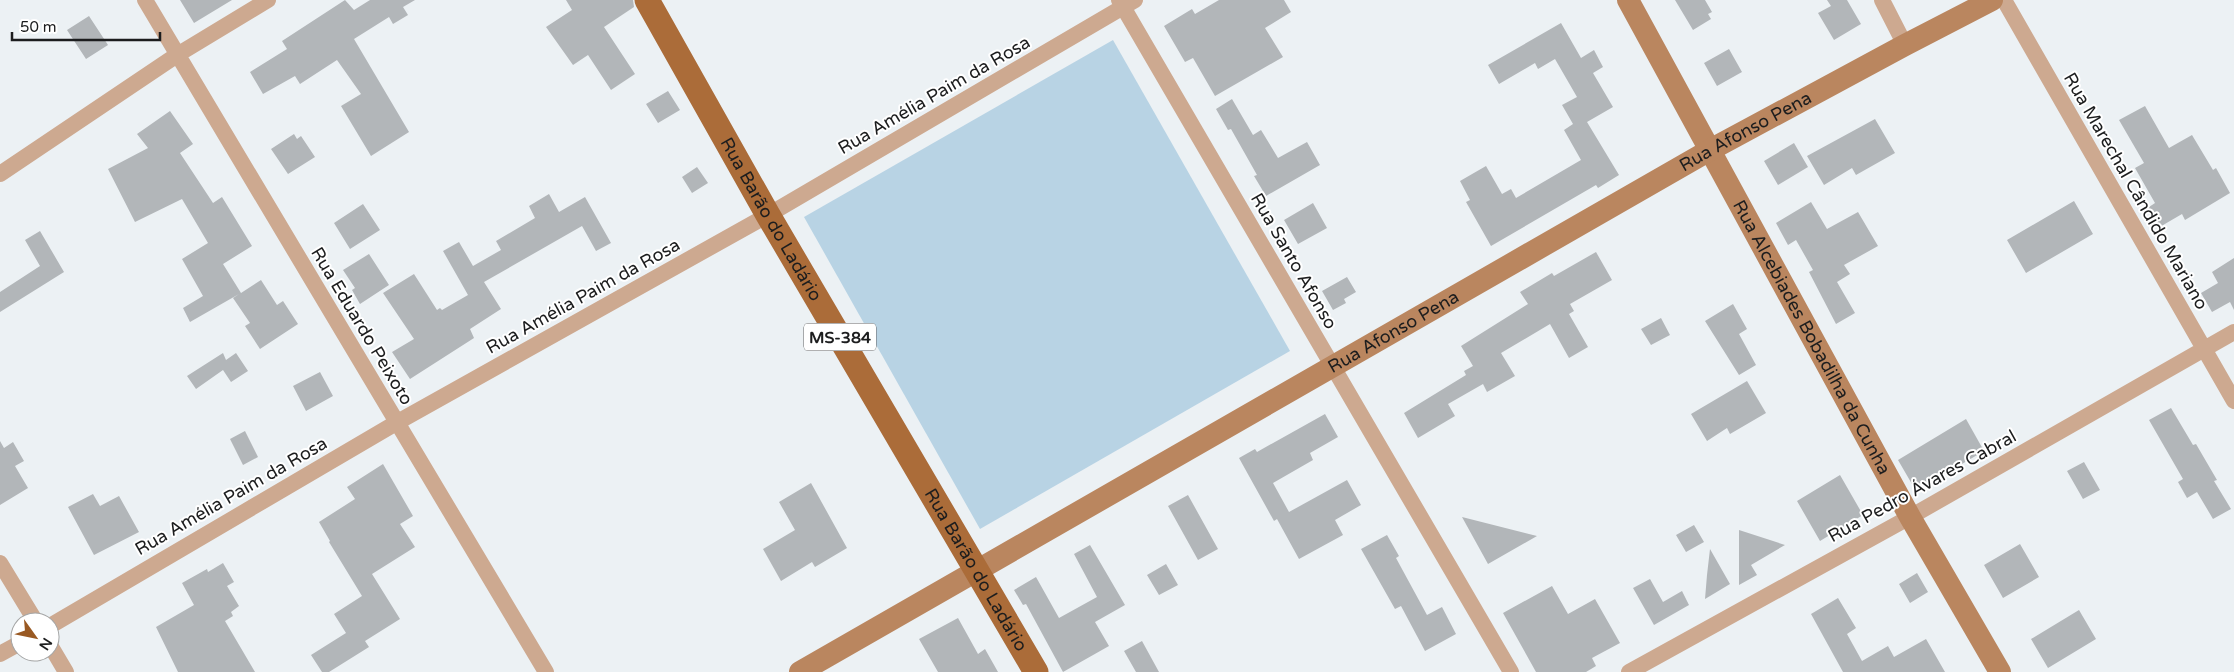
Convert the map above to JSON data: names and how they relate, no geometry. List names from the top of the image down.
{
  "streets": {
    "main road": ["Rua Barão do Ladário", "MS-384"],
    "street": [
      "Rua Amélia Paim da Rosa",
      "Rua Afonso Pena",
      "Rua Marechal Cândido Mariano",
      "Rua Santo Afonso",
      "Rua Eduardo Peixoto",
      "Rua Alcebiades Bobadilha da Cunha",
      "Rua Pedro Ávares Cabral"
    ]
  },
  "crossings": [
    ["Rua Amélia Paim da Rosa", "Rua Barão do Ladário"],
    ["Rua Amélia Paim da Rosa", "Rua Santo Afonso"],
    ["Rua Amélia Paim da Rosa", "Rua Eduardo Peixoto"],
    ["Rua Afonso Pena", "Rua Barão do Ladário"],
    ["Rua Afonso Pena", "Rua Santo Afonso"],
    ["Rua Afonso Pena", "Rua Alcebiades Bobadilha da Cunha"],
    ["Rua Marechal Cândido Mariano", "Rua Pedro Ávares Cabral"],
    ["Rua Alcebiades Bobadilha da Cunha", "Rua Pedro Ávares Cabral"]
  ],
  "scale_bar": "50 m",
  "north": "bottom right"
}
